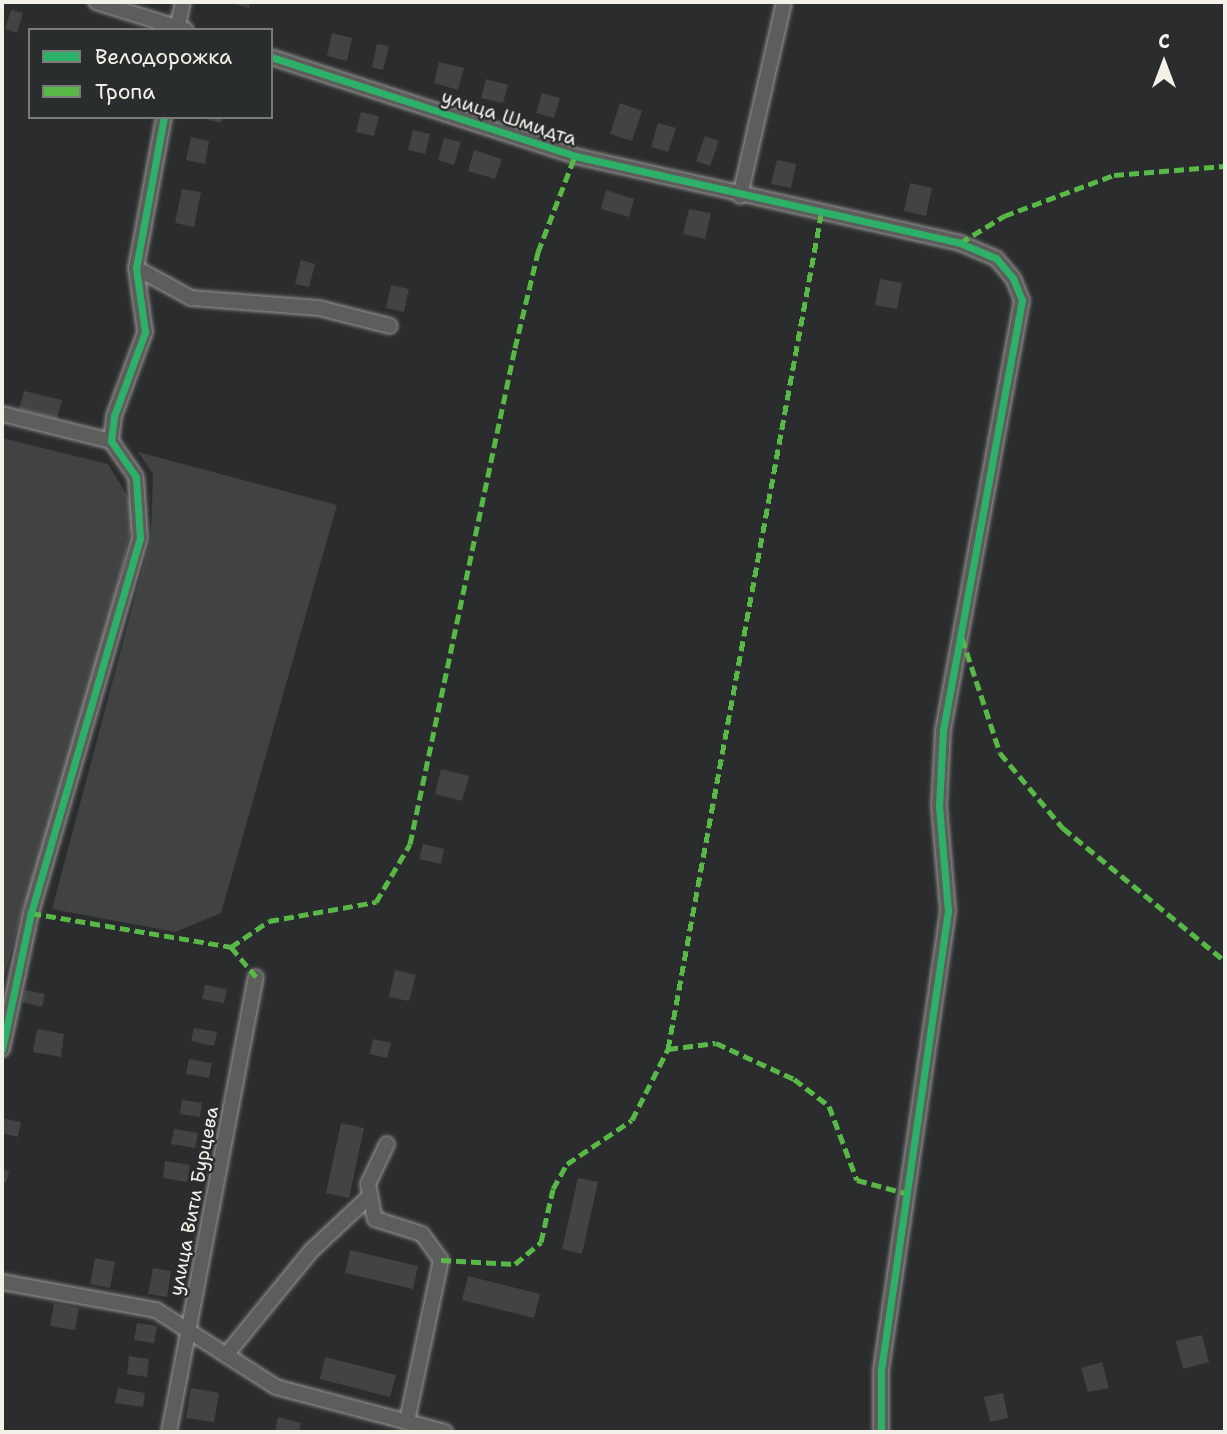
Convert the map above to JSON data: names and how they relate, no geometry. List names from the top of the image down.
{
  "streets": {
    "street": ["улица Шмидта", "улица Вити Бурцева"]
  },
  "legend": ["Велодорожка", "Тропа"],
  "north": "top"
}
